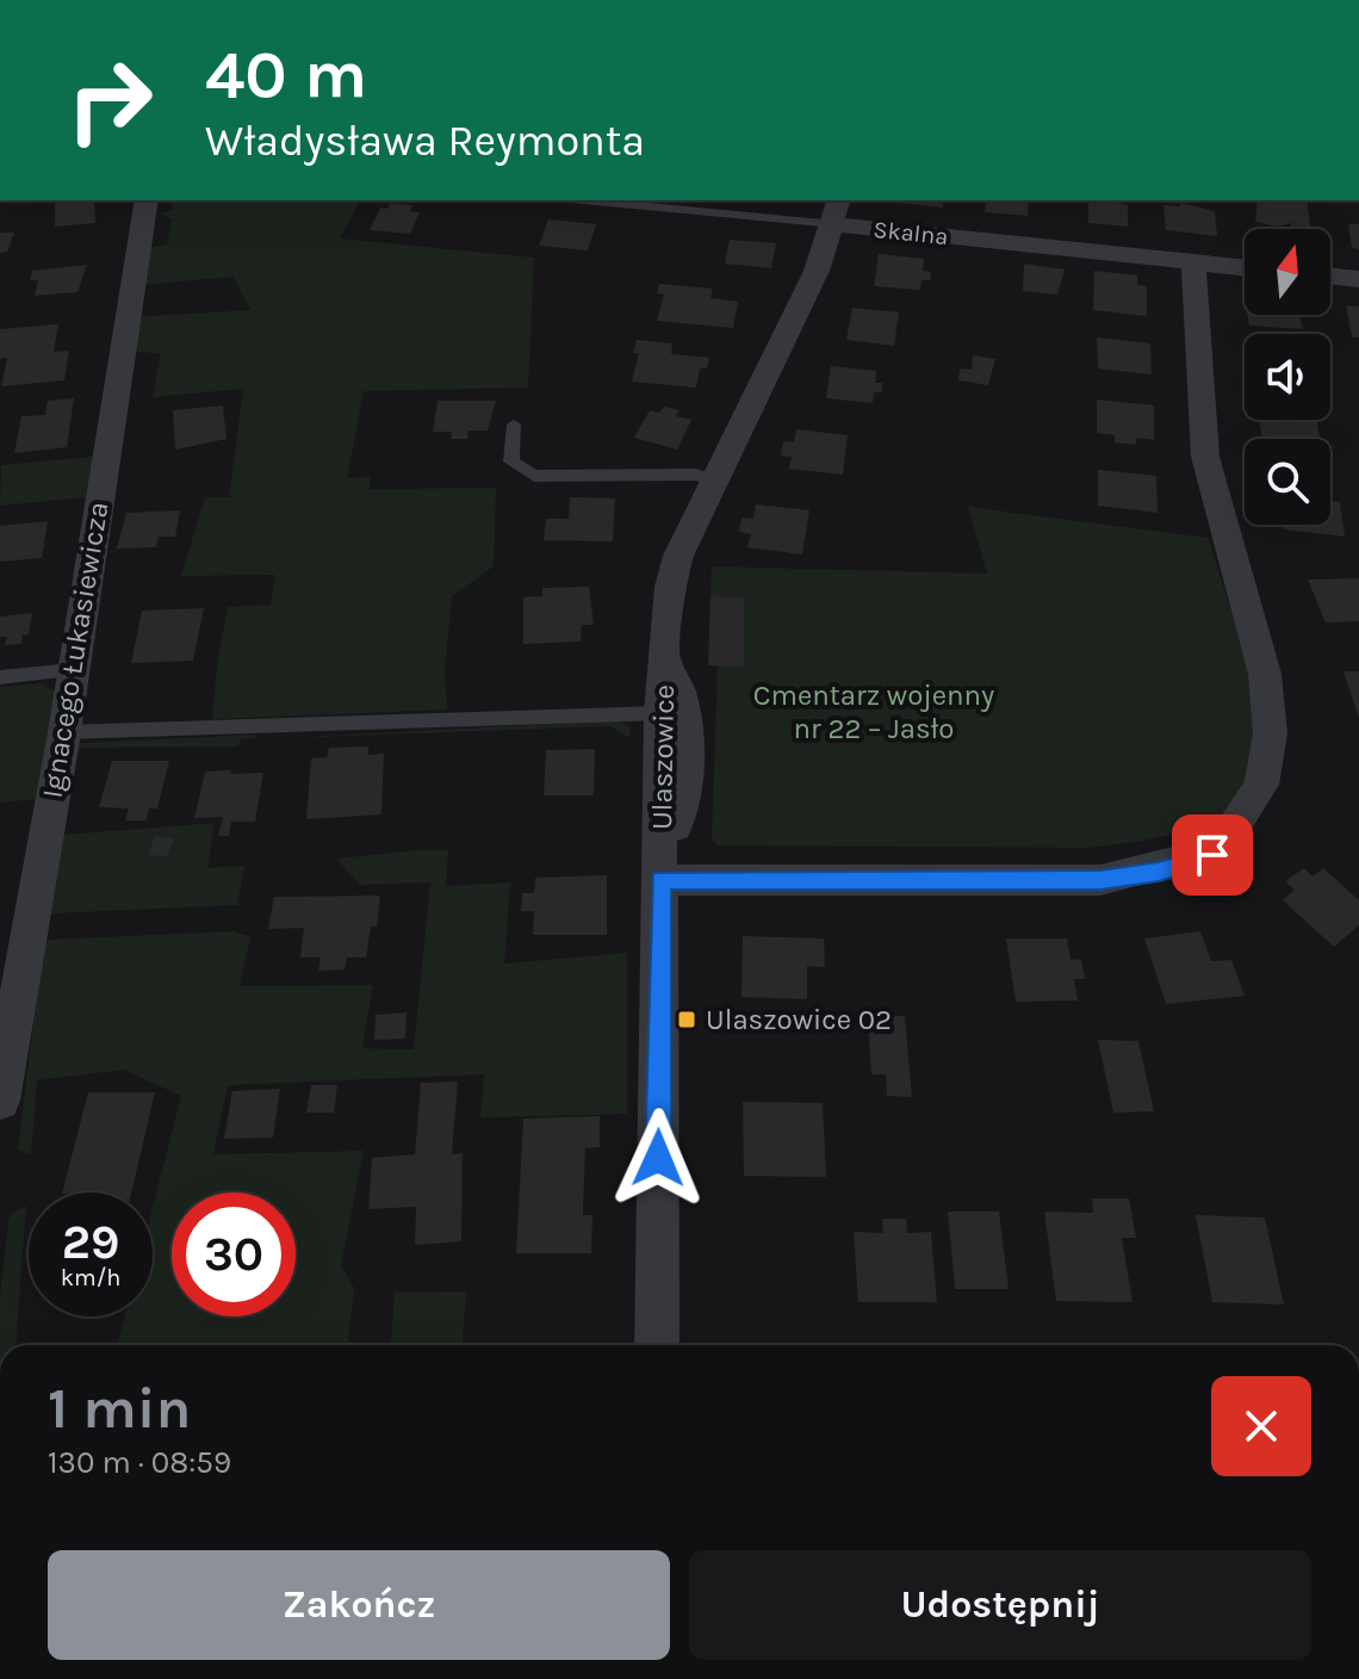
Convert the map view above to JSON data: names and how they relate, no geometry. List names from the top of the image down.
{
  "streets": {
    "street": ["Skalna", "Ignacego Łukasiewicza", "Ulaszowice"]
  },
  "crossings": [
    ["Skalna", "Ulaszowice"]
  ],
  "parks": ["Cmentarz wojenny nr 22 – Jasło"],
  "places": {
    "transit": ["Ulaszowice 02"]
  },
  "north": "top",
  "page": {
    "turn": ["40 m", "Władysława Reymonta"],
    "speed": "29 km/h",
    "limit": "30",
    "heading": ["1 min", "130 m · 08:59"],
    "buttons": ["Zakończ", "Udostępnij"]
  }
}
